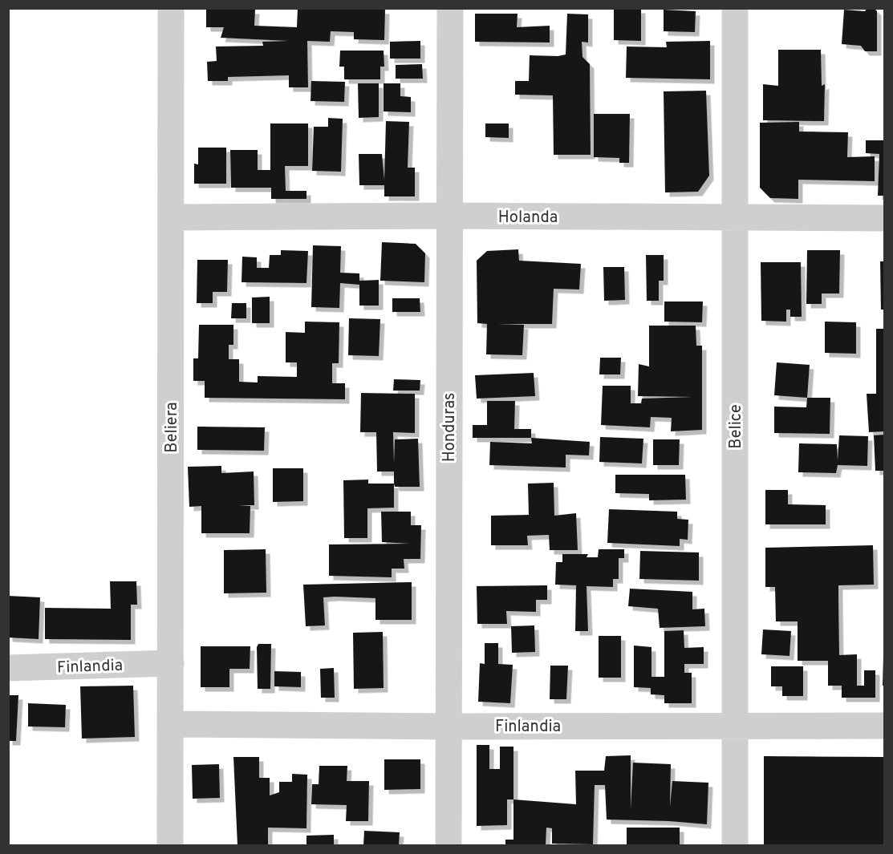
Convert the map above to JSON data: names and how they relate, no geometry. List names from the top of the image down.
{
  "streets": {
    "street": [
      "Holanda",
      "Belice",
      "Beliera",
      "Honduras",
      "Finlandia"
    ]
  },
  "crossings": [
    ["Holanda", "Belice"],
    ["Holanda", "Beliera"],
    ["Holanda", "Honduras"],
    ["Belice", "Finlandia"],
    ["Beliera", "Finlandia"],
    ["Honduras", "Finlandia"]
  ]
}
